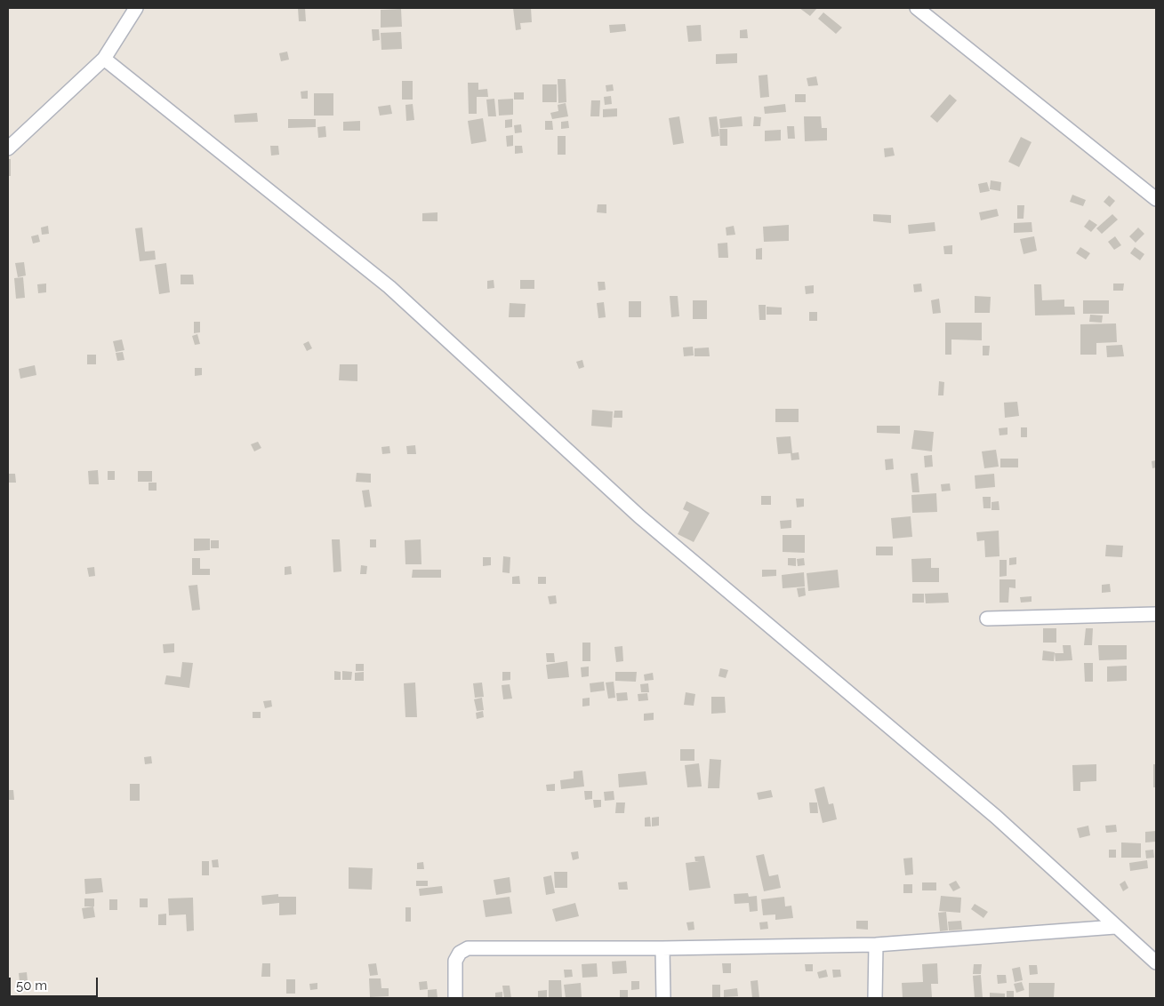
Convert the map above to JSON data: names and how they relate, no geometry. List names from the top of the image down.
{
  "scale_bar": "50 m"
}
